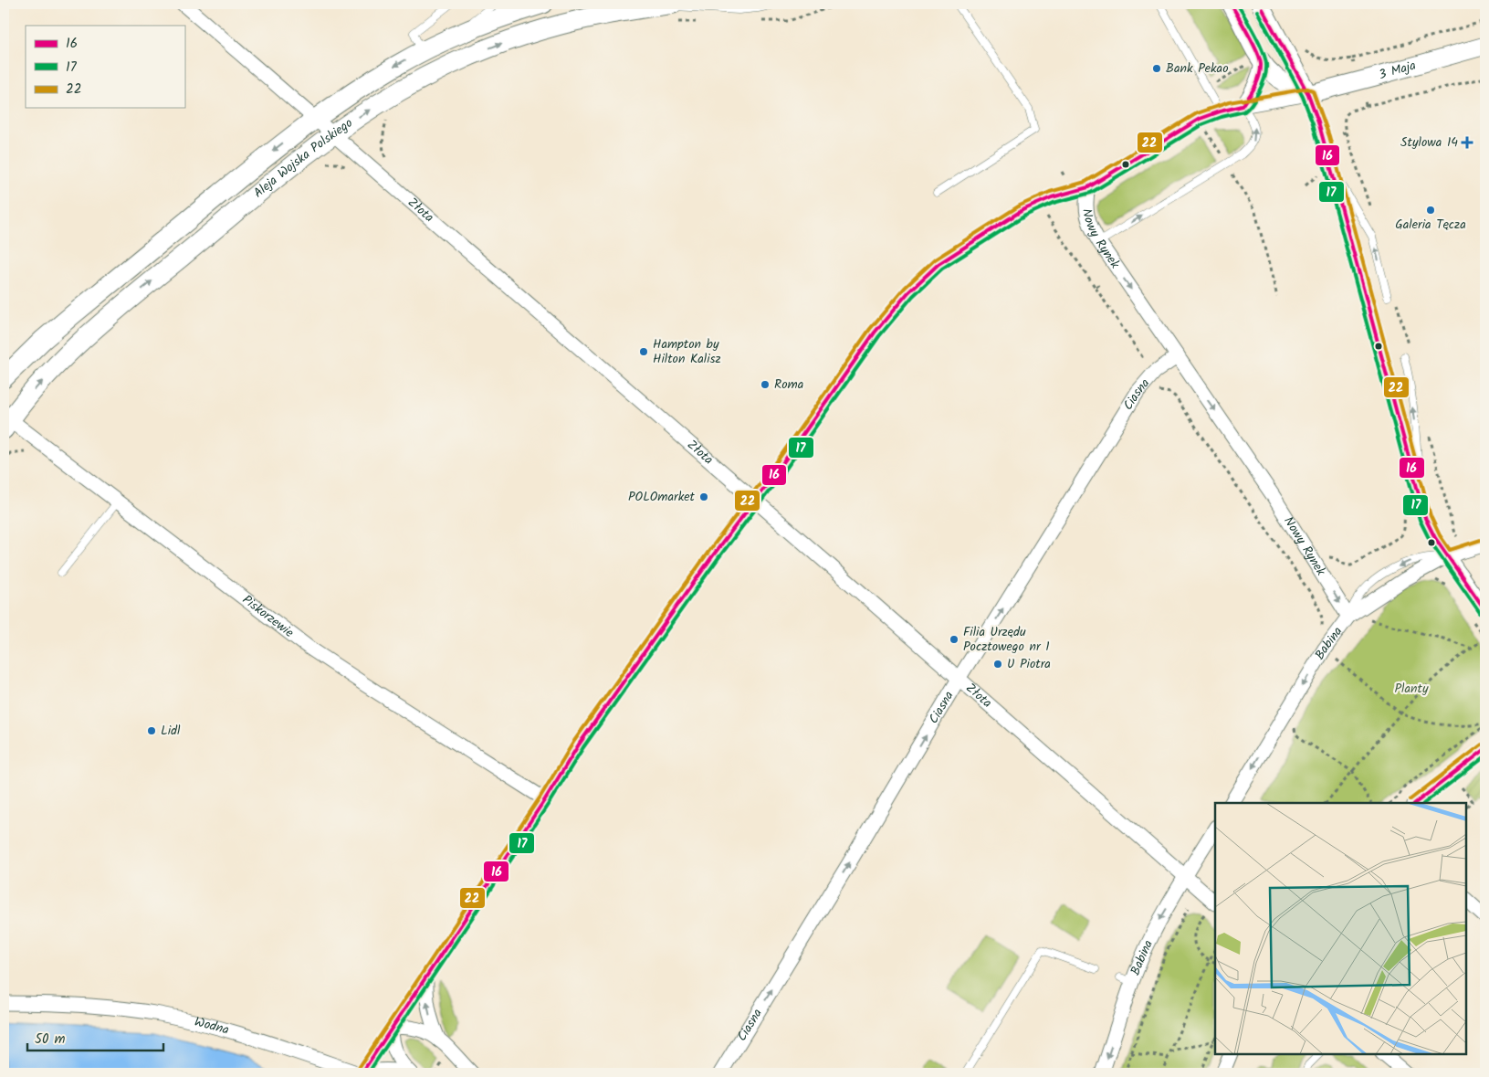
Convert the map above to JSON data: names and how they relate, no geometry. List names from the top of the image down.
{
  "streets": {
    "main road": ["Aleja Wojska Polskiego"],
    "street": [
      "3 Maja",
      "Złota",
      "Nowy Rynek",
      "Ciasna",
      "Piskorzewie",
      "Babina",
      "Wodna"
    ]
  },
  "crossings": [
    ["3 Maja", "Nowy Rynek"],
    ["Aleja Wojska Polskiego", "Złota"],
    ["Aleja Wojska Polskiego", "Piskorzewie"],
    ["Złota", "Ciasna"],
    ["Złota", "Babina"],
    ["Nowy Rynek", "Ciasna"],
    ["Nowy Rynek", "Babina"]
  ],
  "one_way": ["Nowy Rynek", "Ciasna", "Babina"],
  "parks": ["Planty"],
  "places": {
    "other": [
      "Bank Pekao",
      "Galeria Tęcza",
      "Hampton by Hilton Kalisz",
      "Roma",
      "POLOmarket",
      "Filia Urzędu Pocztowego nr 1",
      "U Piotra",
      "Lidl"
    ],
    "health": ["Stylowa 14"]
  },
  "lines": ["transit line 16", "transit line 17", "transit line 22"],
  "legend": ["16", "17", "22"],
  "scale_bar": "50 m"
}
